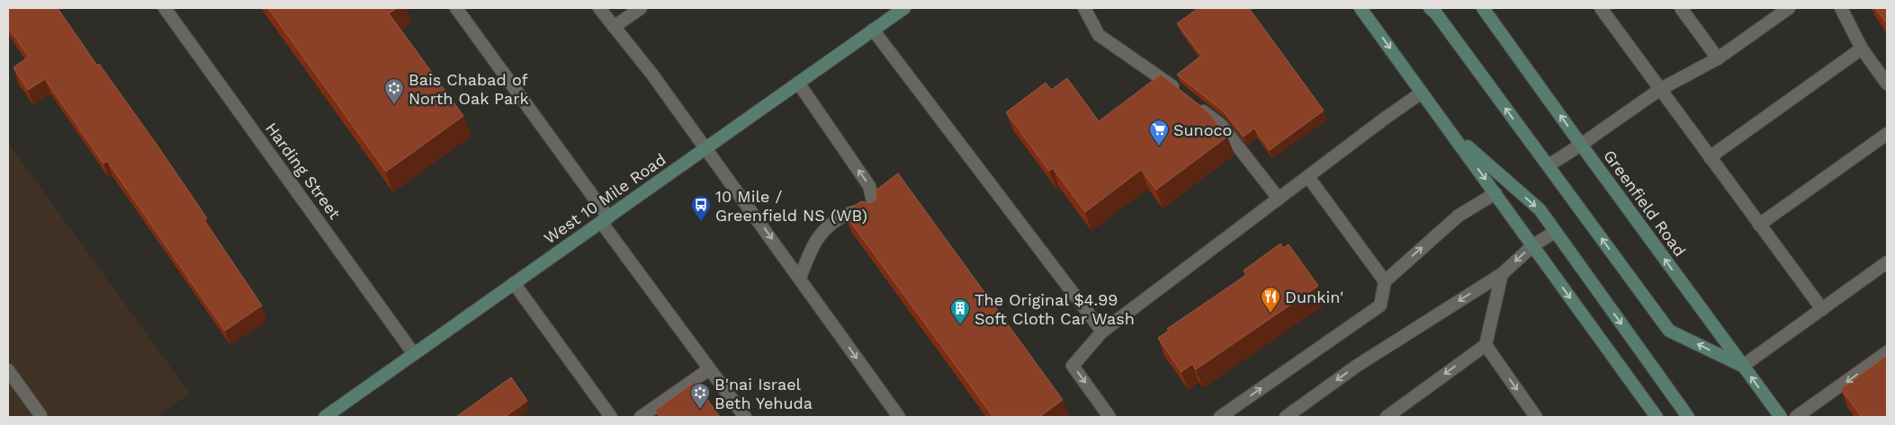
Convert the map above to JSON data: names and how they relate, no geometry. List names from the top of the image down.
{
  "streets": {
    "main road": ["West 10 Mile Road", "Greenfield Road"],
    "street": ["Harding Street"]
  },
  "crossings": [
    ["Harding Street", "West 10 Mile Road"]
  ],
  "places": {
    "synagogue": ["Bais Chabad of North Oak Park", "B'nai Israel Beth Yehuda"],
    "supermarket": ["Sunoco"],
    "bus stop": ["10 Mile / Greenfield NS (WB)"],
    "restaurant": ["Dunkin'"],
    "building": ["The Original $4.99 Soft Cloth Car Wash"]
  }
}
